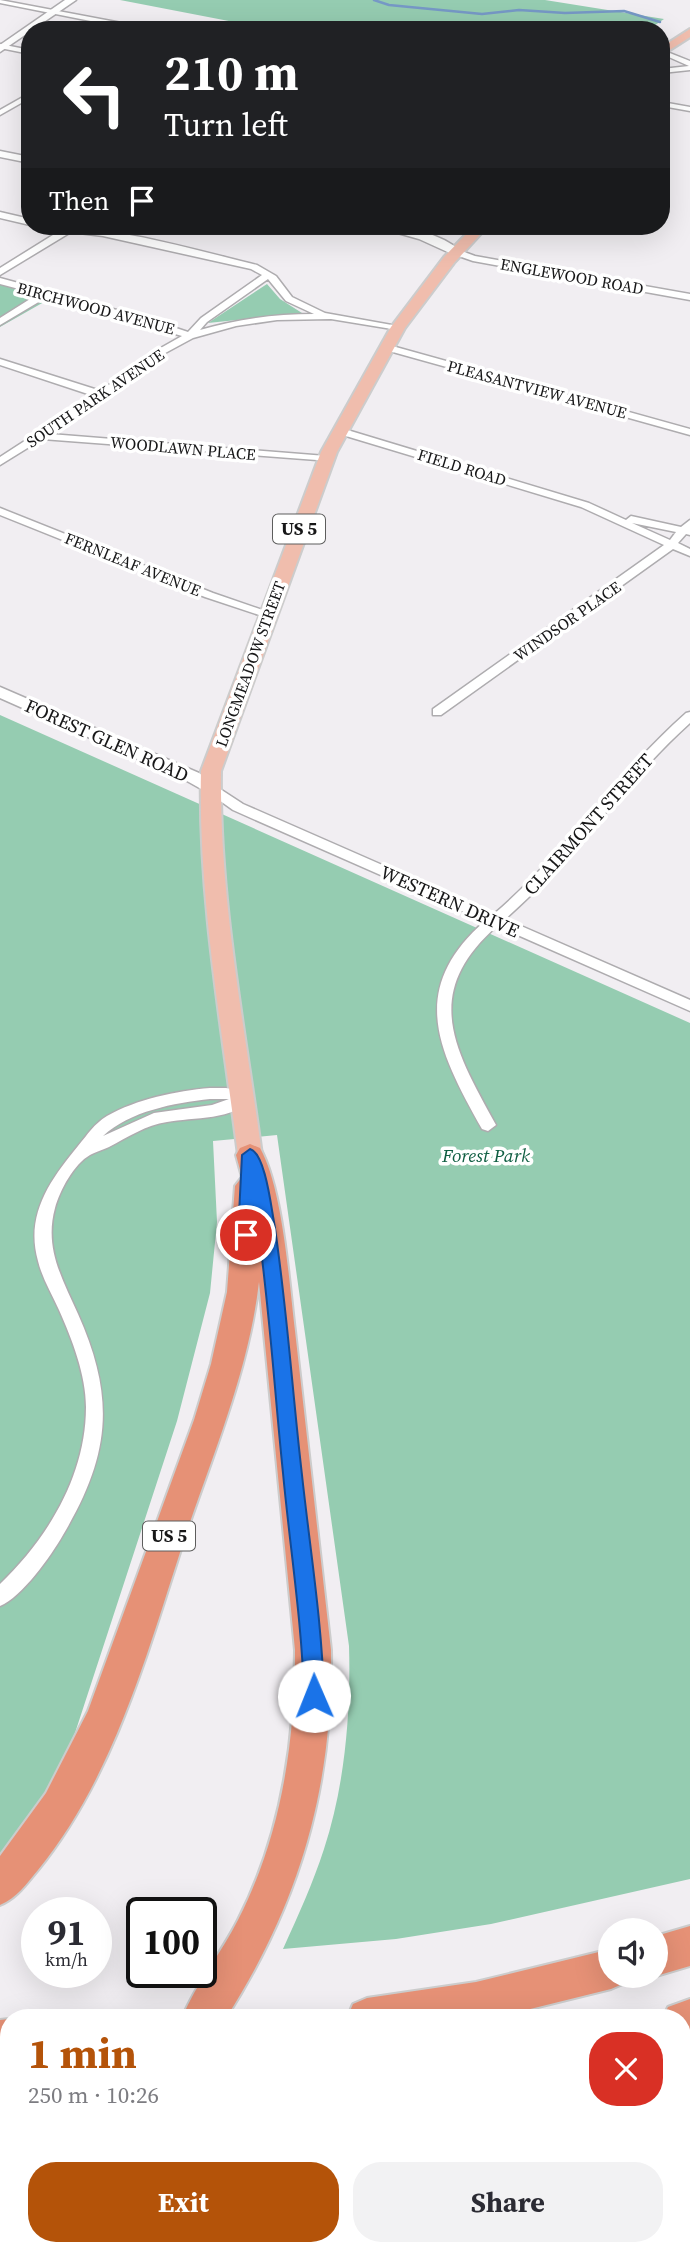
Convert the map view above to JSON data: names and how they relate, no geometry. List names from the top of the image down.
{
  "streets": {
    "highway": ["US 5"],
    "main road": ["LONGMEADOW STREET"],
    "street": [
      "ENGLEWOOD ROAD",
      "BIRCHWOOD AVENUE",
      "PLEASANTVIEW AVENUE",
      "SOUTH PARK AVENUE",
      "WOODLAWN PLACE",
      "FIELD ROAD",
      "FERNLEAF AVENUE",
      "WINDSOR PLACE",
      "FOREST GLEN ROAD",
      "CLAIRMONT STREET",
      "WESTERN DRIVE"
    ]
  },
  "crossings": [
    ["ENGLEWOOD ROAD", "LONGMEADOW STREET"],
    ["BIRCHWOOD AVENUE", "SOUTH PARK AVENUE"],
    ["PLEASANTVIEW AVENUE", "LONGMEADOW STREET"],
    ["SOUTH PARK AVENUE", "WOODLAWN PLACE"],
    ["SOUTH PARK AVENUE", "LONGMEADOW STREET"],
    ["WOODLAWN PLACE", "LONGMEADOW STREET"],
    ["FIELD ROAD", "WINDSOR PLACE"],
    ["FIELD ROAD", "LONGMEADOW STREET"],
    ["US 5", "LONGMEADOW STREET"],
    ["FERNLEAF AVENUE", "LONGMEADOW STREET"],
    ["LONGMEADOW STREET", "FOREST GLEN ROAD"],
    ["LONGMEADOW STREET", "WESTERN DRIVE"],
    ["FOREST GLEN ROAD", "WESTERN DRIVE"],
    ["CLAIRMONT STREET", "WESTERN DRIVE"]
  ],
  "parks": ["Forest Park"],
  "page": {
    "turn": ["210 m", "Turn left"],
    "then": "Then",
    "speed": "91 km/h",
    "limit": "100",
    "heading": ["1 min", "250 m · 10:26"],
    "buttons": ["Exit", "Share"]
  }
}
